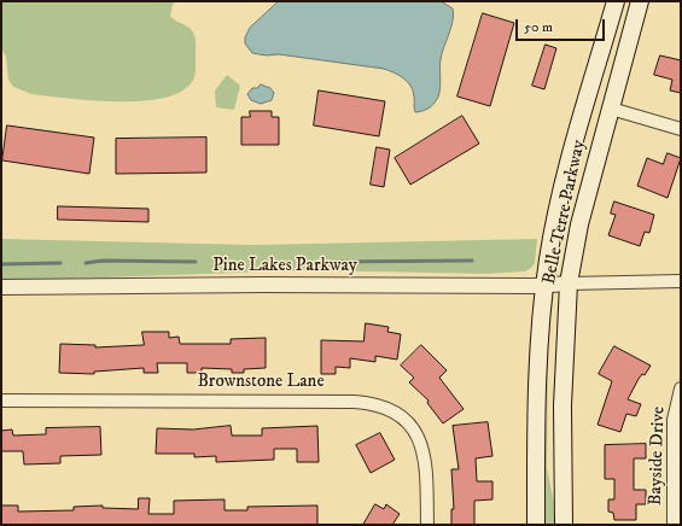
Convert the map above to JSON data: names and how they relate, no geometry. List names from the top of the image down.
{
  "streets": {
    "main road": ["Belle Terre Parkway"],
    "street": ["Pine Lakes Parkway", "Brownstone Lane", "Bayside Drive"]
  },
  "crossings": [
    ["Belle Terre Parkway", "Pine Lakes Parkway"]
  ],
  "scale_bar": "50 m"
}
